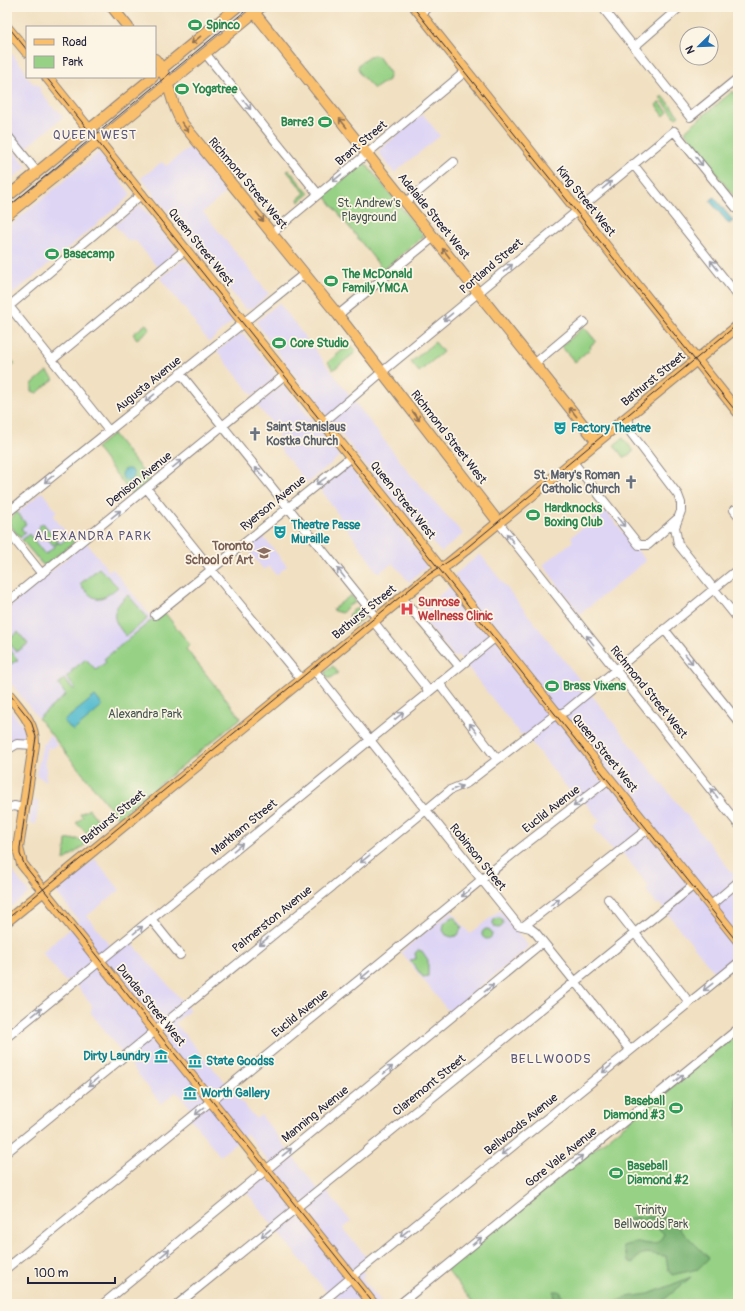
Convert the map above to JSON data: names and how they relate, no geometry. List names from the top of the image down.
{
  "streets": {
    "main road": [
      "Richmond Street West",
      "King Street West",
      "Adelaide Street West",
      "Queen Street West",
      "Bathurst Street",
      "Dundas Street West"
    ],
    "street": [
      "Brant Street",
      "Portland Street",
      "Augusta Avenue",
      "Denison Avenue",
      "Ryerson Avenue",
      "Euclid Avenue",
      "Markham Street",
      "Robinson Street",
      "Palmerston Avenue",
      "Claremont Street",
      "Manning Avenue",
      "Bellwoods Avenue",
      "Gore Vale Avenue"
    ]
  },
  "crossings": [
    ["Brant Street", "Richmond Street West"],
    ["Brant Street", "King Street West"],
    ["Brant Street", "Adelaide Street West"],
    ["Richmond Street West", "Portland Street"],
    ["Richmond Street West", "Bathurst Street"],
    ["Richmond Street West", "Augusta Avenue"],
    ["Richmond Street West", "Palmerston Avenue"],
    ["King Street West", "Portland Street"],
    ["King Street West", "Bathurst Street"],
    ["Adelaide Street West", "Portland Street"],
    ["Adelaide Street West", "Bathurst Street"],
    ["Queen Street West", "Portland Street"],
    ["Queen Street West", "Bathurst Street"],
    ["Queen Street West", "Augusta Avenue"],
    ["Queen Street West", "Denison Avenue"],
    ["Queen Street West", "Ryerson Avenue"],
    ["Queen Street West", "Euclid Avenue"],
    ["Queen Street West", "Markham Street"],
    ["Queen Street West", "Palmerston Avenue"],
    ["Queen Street West", "Claremont Street"],
    ["Bathurst Street", "Robinson Street"],
    ["Bathurst Street", "Dundas Street West"],
    ["Euclid Avenue", "Robinson Street"],
    ["Euclid Avenue", "Dundas Street West"],
    ["Markham Street", "Robinson Street"],
    ["Markham Street", "Dundas Street West"],
    ["Robinson Street", "Palmerston Avenue"],
    ["Robinson Street", "Claremont Street"],
    ["Robinson Street", "Manning Avenue"],
    ["Robinson Street", "Bellwoods Avenue"],
    ["Palmerston Avenue", "Dundas Street West"],
    ["Dundas Street West", "Claremont Street"],
    ["Dundas Street West", "Manning Avenue"],
    ["Dundas Street West", "Bellwoods Avenue"]
  ],
  "one_way": [
    "Adelaide Street West",
    "Augusta Avenue",
    "Denison Avenue",
    "Euclid Avenue",
    "Markham Street",
    "Manning Avenue",
    "Bellwoods Avenue",
    "Gore Vale Avenue"
  ],
  "districts": ["QUEEN WEST", "ALEXANDRA PARK", "BELLWOODS"],
  "parks": ["St. Andrew's Playground", "Alexandra Park", "Trinity Bellwoods Park"],
  "places": {
    "sports": [
      "Spinco",
      "Yogatree",
      "Barre3",
      "Basecamp",
      "The McDonald Family YMCA",
      "Core Studio",
      "Hardknocks Boxing Club",
      "Brass Vixens",
      "Baseball Diamond #3",
      "Baseball Diamond #2"
    ],
    "theatre": ["Factory Theatre", "Theatre Passe Muraille"],
    "church": ["Saint Stanislaus Kostka Church", "St. Mary's Roman Catholic Church"],
    "school or university": ["Toronto School of Art"],
    "hospital": ["Sunrose Wellness Clinic"],
    "museum": ["Dirty Laundry", "State Goodss", "Worth Gallery"]
  },
  "legend": ["Road", "Park"],
  "scale_bar": "100 m",
  "north": "bottom left"
}
